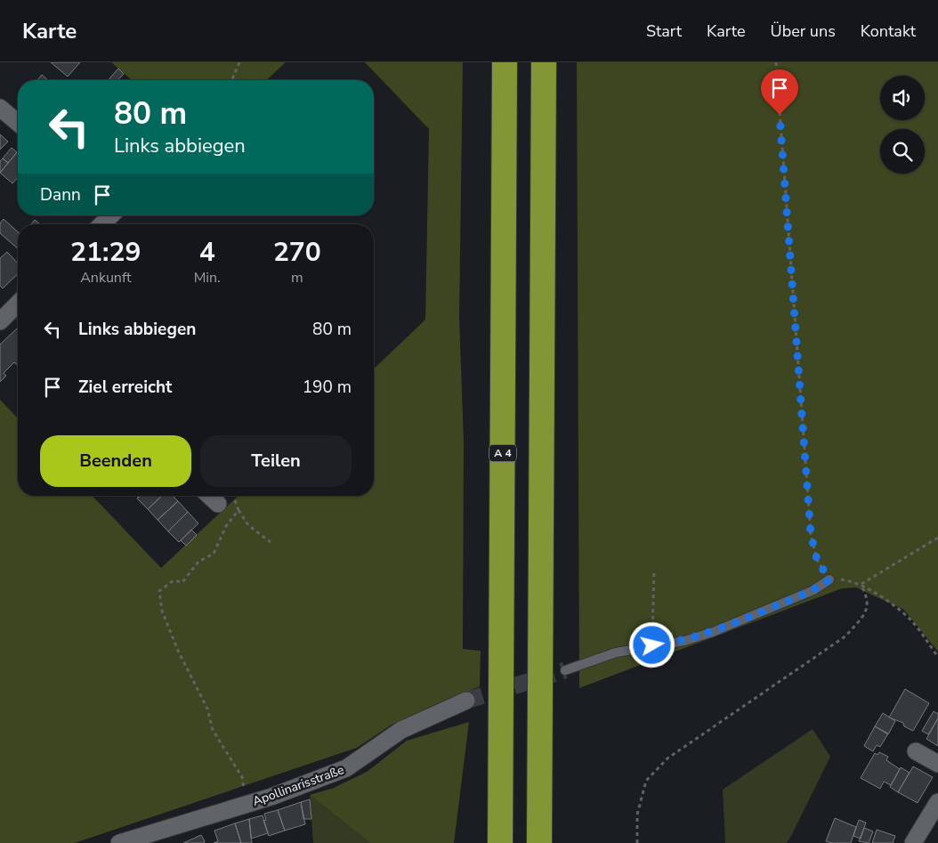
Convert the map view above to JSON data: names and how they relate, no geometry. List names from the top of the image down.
{
  "streets": {
    "highway": ["A 4"],
    "street": ["Apollinarisstraße"]
  },
  "page": {
    "header": "Karte",
    "nav": [
      "Start",
      "Karte",
      "Über uns",
      "Kontakt"
    ],
    "turn": ["80 m", "Links abbiegen"],
    "then": "Dann",
    "eta": [
      "21:29",
      "Ankunft",
      "4",
      "Min.",
      "270",
      "m"
    ],
    "list": [
      {
        "name": "Links abbiegen",
        "value": "80 m"
      },
      {
        "name": "Ziel erreicht",
        "value": "190 m"
      }
    ],
    "buttons": ["Beenden", "Teilen"]
  }
}
